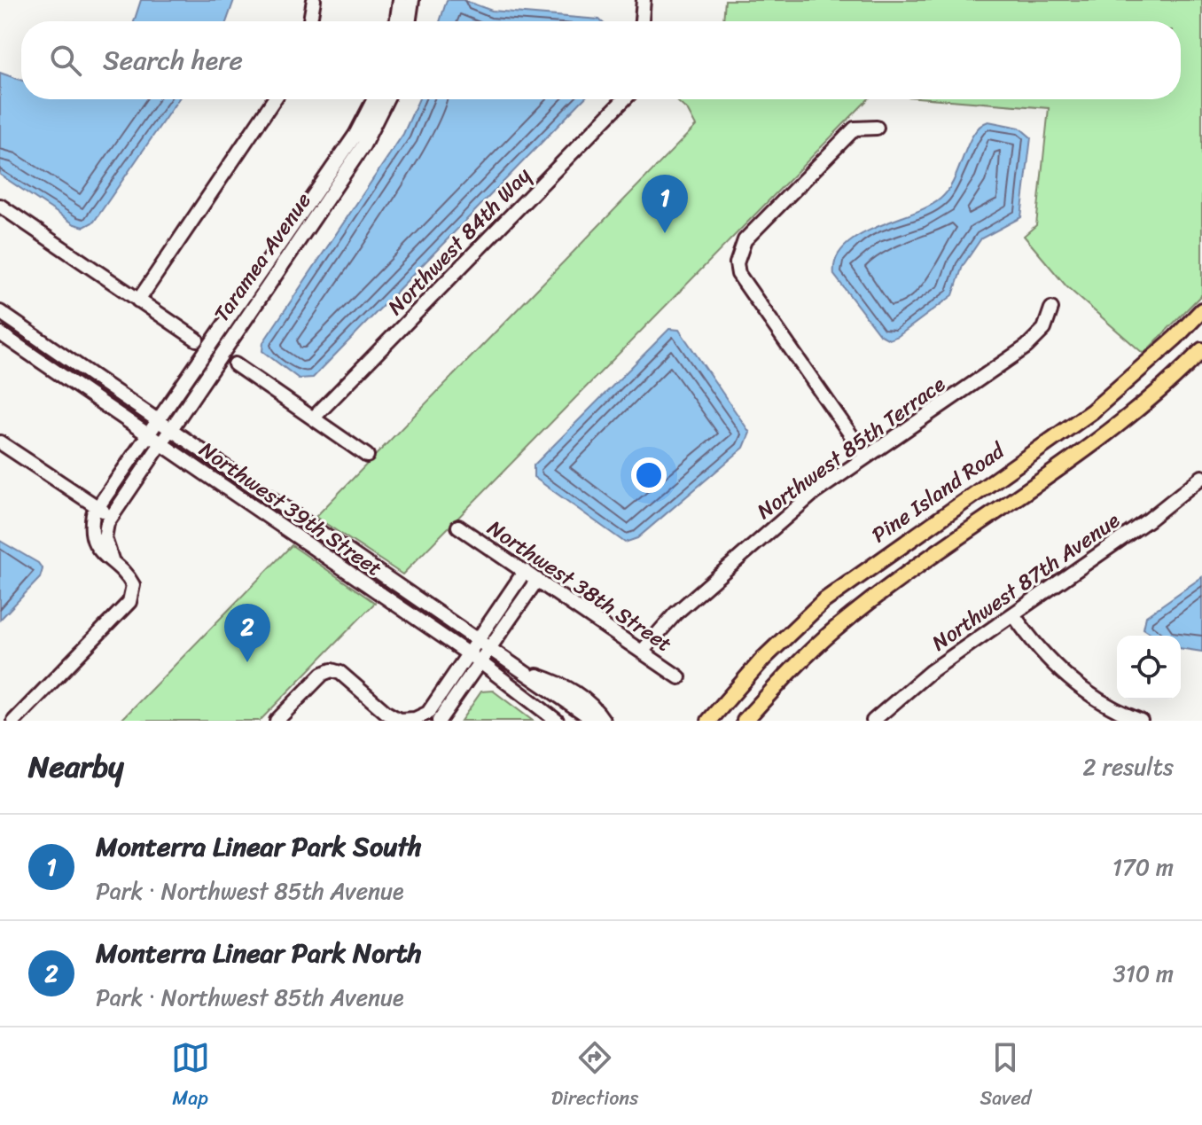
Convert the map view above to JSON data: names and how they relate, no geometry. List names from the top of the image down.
{
  "streets": {
    "main road": ["Pine Island Road"],
    "street": [
      "Northwest 84th Way",
      "Taramea Avenue",
      "Northwest 85th Terrace",
      "Northwest 39th Street",
      "Northwest 87th Avenue",
      "Northwest 38th Street"
    ]
  },
  "crossings": [
    ["Taramea Avenue", "Northwest 39th Street"],
    ["Northwest 85th Terrace", "Northwest 38th Street"]
  ],
  "page": {
    "search": "Search here",
    "pins": ["1", "2"],
    "heading": ["Nearby", "2 results"],
    "list": [
      {
        "mark": "1",
        "name": "Monterra Linear Park South",
        "note": "Park · Northwest 85th Avenue",
        "value": "170 m"
      },
      {
        "mark": "2",
        "name": "Monterra Linear Park North",
        "note": "Park · Northwest 85th Avenue",
        "value": "310 m"
      }
    ],
    "nav": ["Map", "Directions", "Saved"]
  }
}
